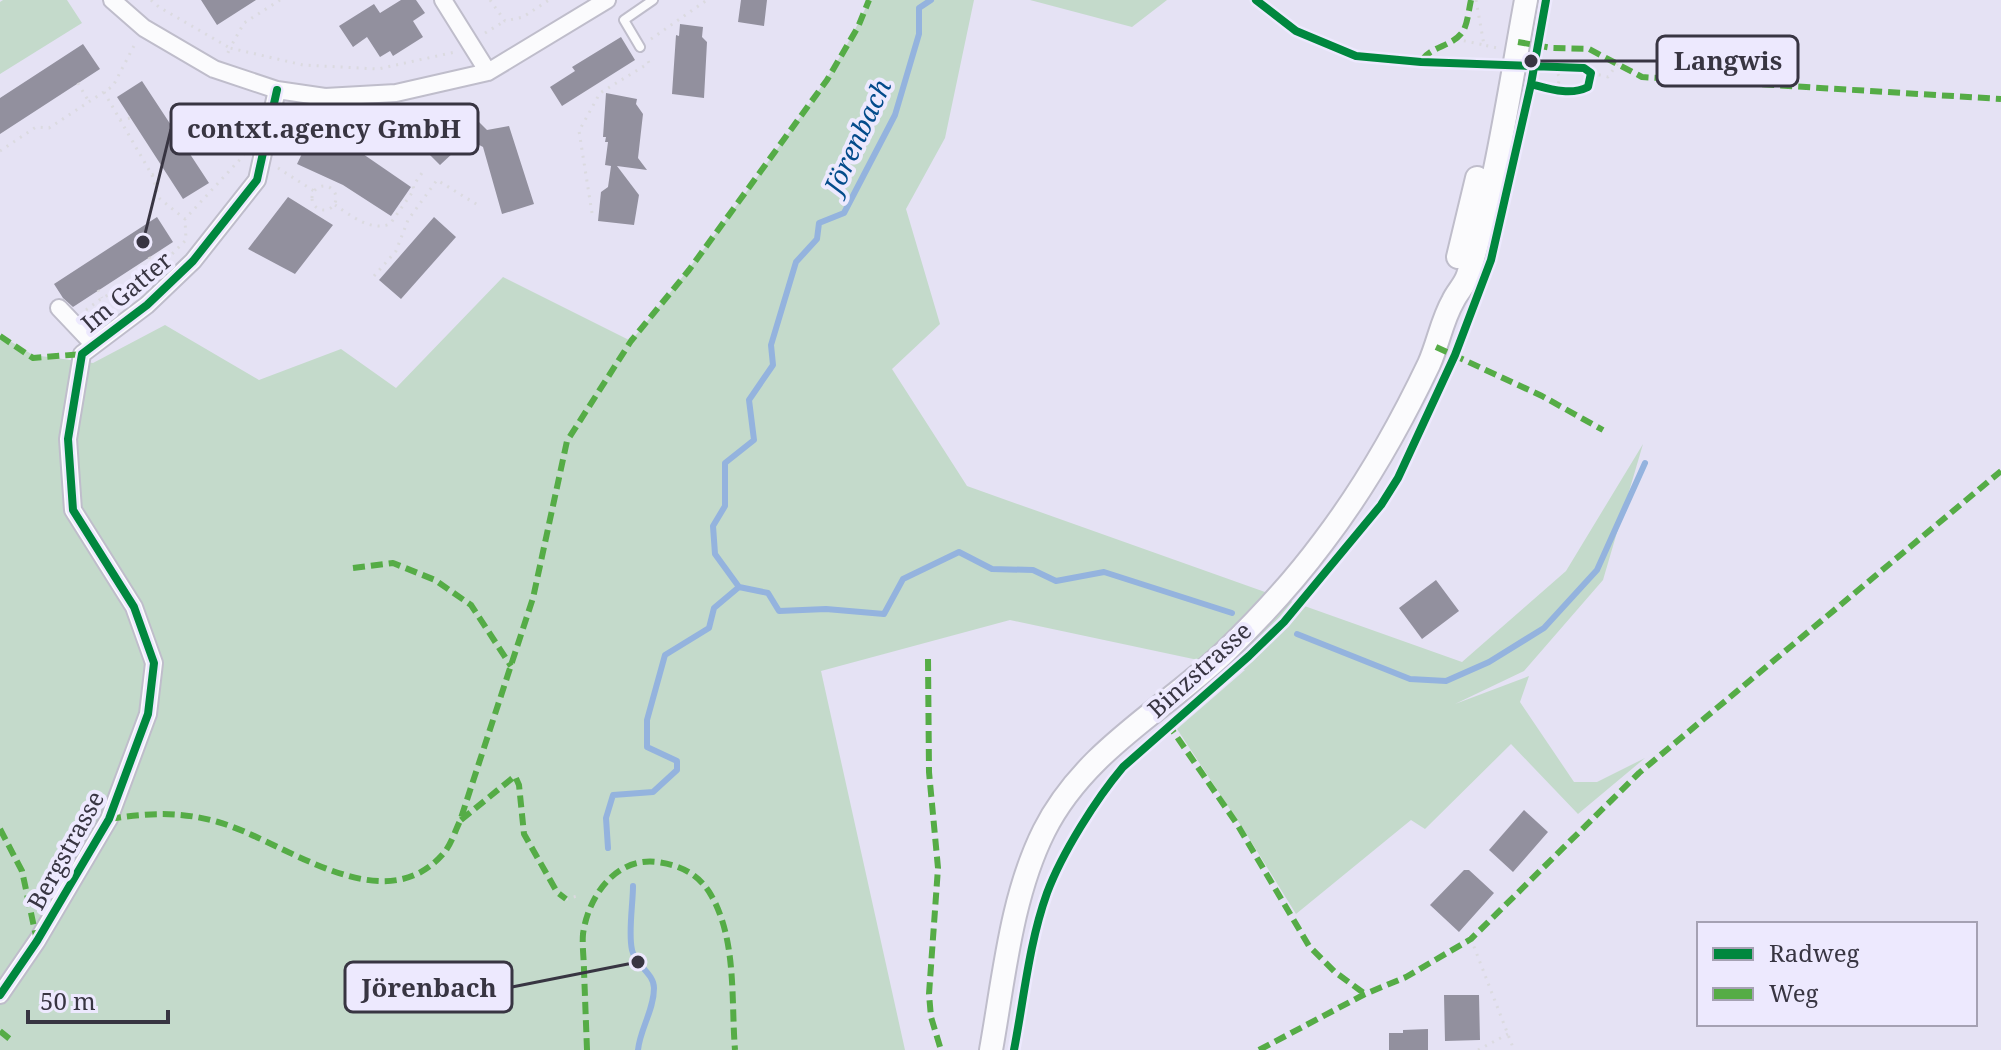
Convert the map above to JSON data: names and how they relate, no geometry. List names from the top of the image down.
{
  "streets": {
    "main road": ["Binzstrasse"],
    "street": ["Im Gatter", "Bergstrasse"]
  },
  "crossings": [
    ["Im Gatter", "Bergstrasse"]
  ],
  "water": ["Jörenbach"],
  "places": ["Langwis", "contxt.agency GmbH", "Jörenbach"],
  "legend": ["Radweg", "Weg"],
  "scale_bar": "50 m"
}
